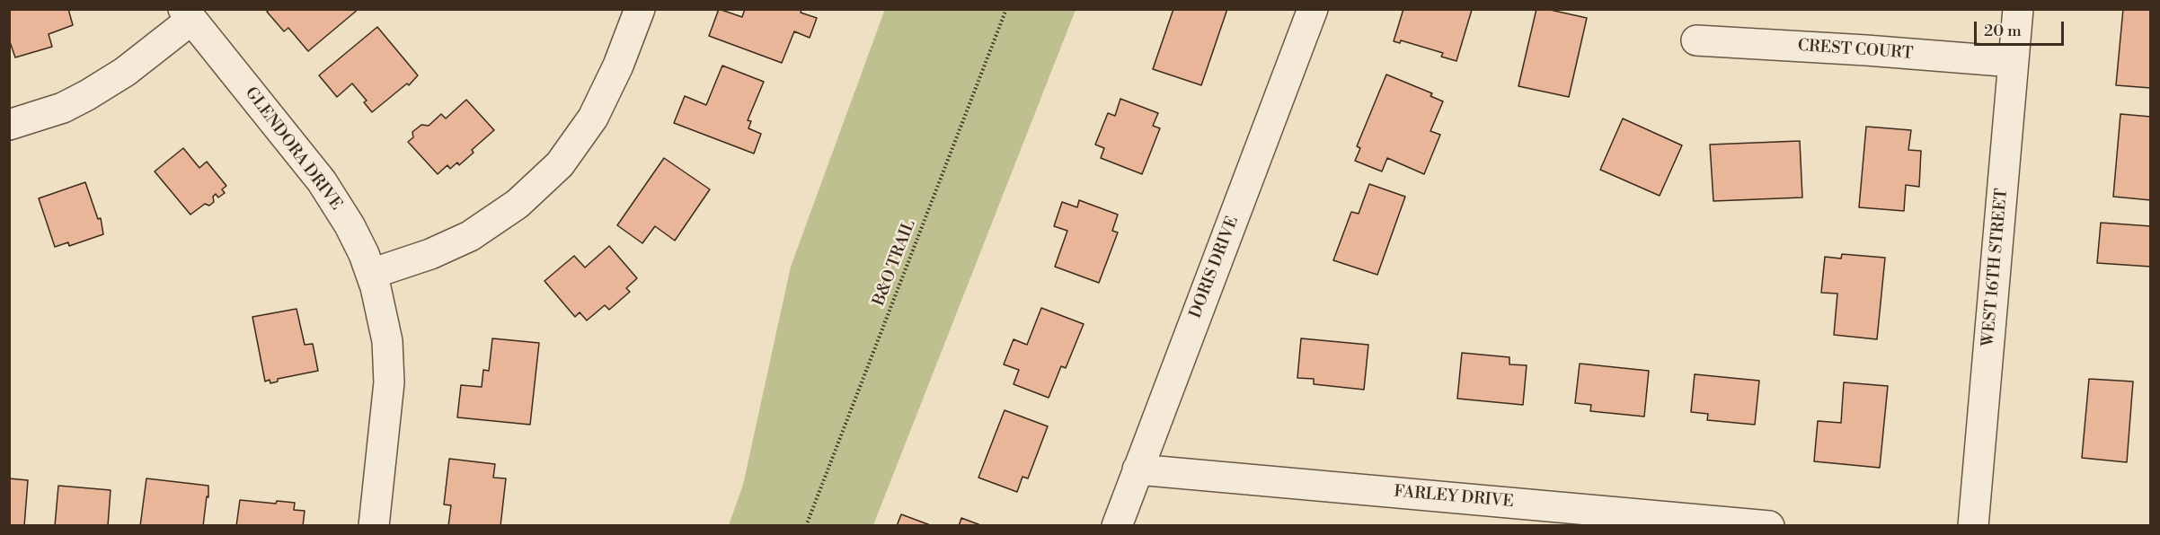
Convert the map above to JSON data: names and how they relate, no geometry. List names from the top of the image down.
{
  "streets": {
    "street": [
      "CREST COURT",
      "GLENDORA DRIVE",
      "DORIS DRIVE",
      "WEST 16TH STREET",
      "FARLEY DRIVE"
    ],
    "path": ["B&O TRAIL"]
  },
  "crossings": [
    ["CREST COURT", "WEST 16TH STREET"],
    ["DORIS DRIVE", "FARLEY DRIVE"]
  ],
  "scale_bar": "20 m"
}
